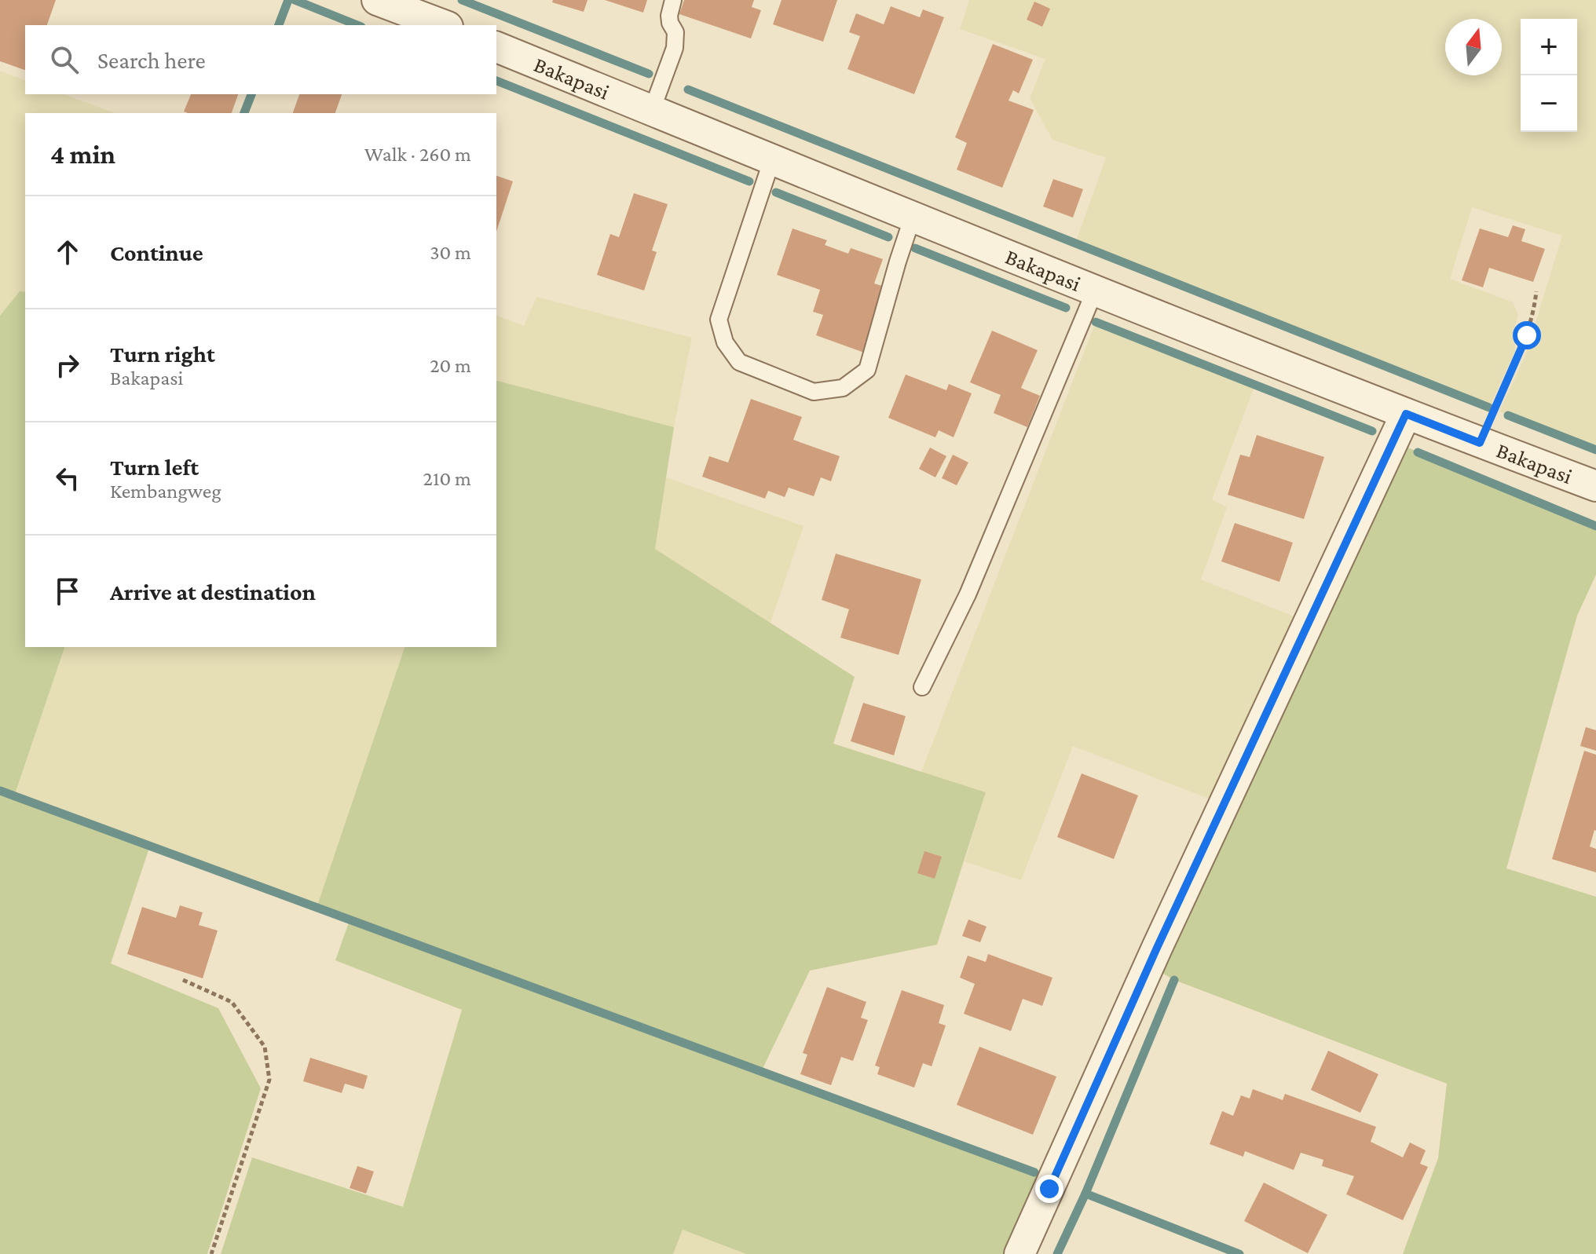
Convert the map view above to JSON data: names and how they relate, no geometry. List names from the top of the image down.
{
  "streets": {
    "street": ["Bakapasi"]
  },
  "north": "top",
  "page": {
    "map_buttons": ["+", "−"],
    "search": "Search here",
    "heading": ["4 min", "Walk · 260 m"],
    "list": [
      ["Continue", "30 m"],
      ["Turn right", "Bakapasi", "20 m"],
      ["Turn left", "Kembangweg", "210 m"],
      "Arrive at destination"
    ]
  }
}
